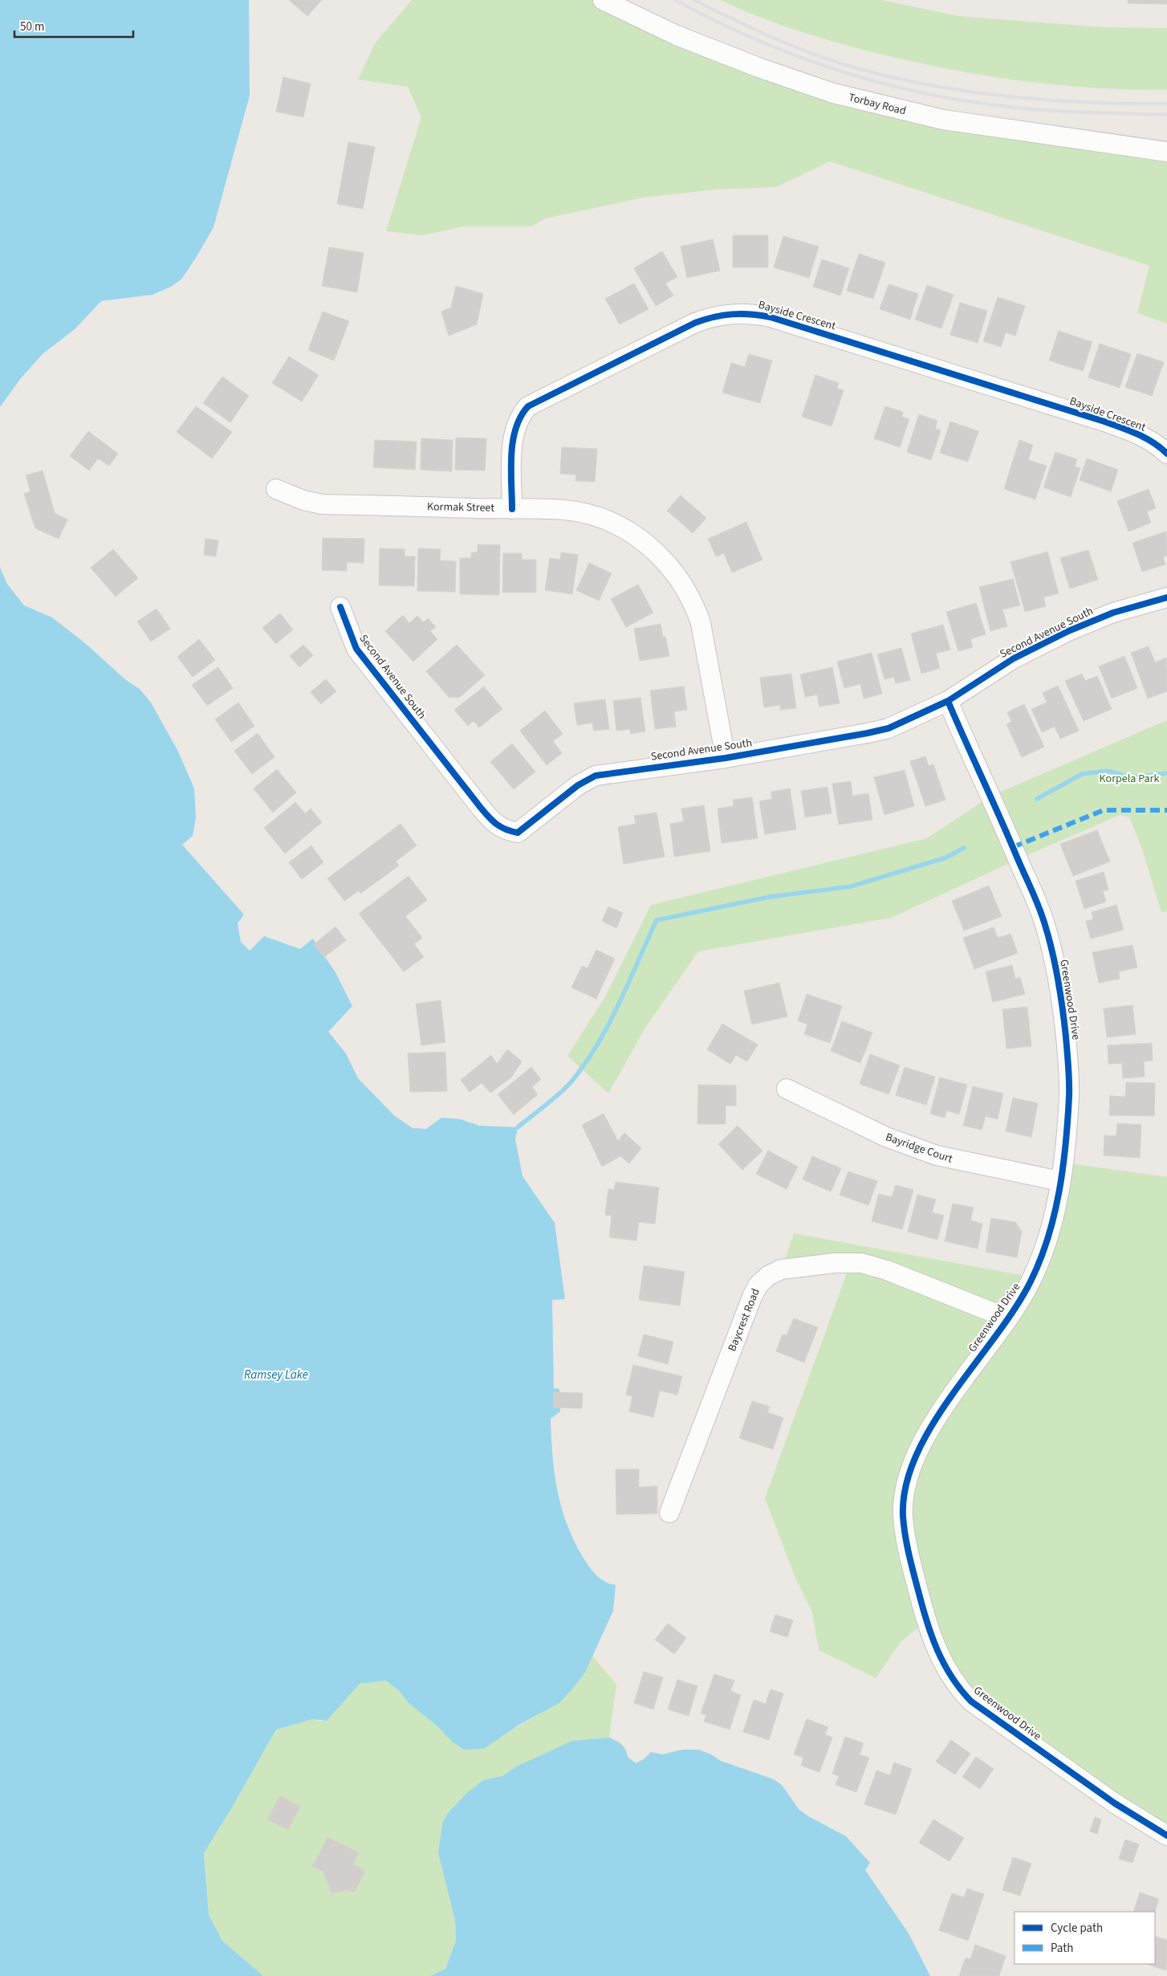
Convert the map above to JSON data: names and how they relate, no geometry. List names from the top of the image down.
{
  "streets": {
    "street": [
      "Torbay Road",
      "Bayside Crescent",
      "Kormak Street",
      "Second Avenue South",
      "Greenwood Drive",
      "Bayridge Court",
      "Baycrest Road"
    ]
  },
  "crossings": [
    ["Bayside Crescent", "Kormak Street"],
    ["Kormak Street", "Second Avenue South"],
    ["Second Avenue South", "Greenwood Drive"],
    ["Greenwood Drive", "Bayridge Court"],
    ["Greenwood Drive", "Baycrest Road"]
  ],
  "water": ["Ramsey Lake"],
  "parks": ["Korpela Park"],
  "legend": ["Cycle path", "Path"],
  "scale_bar": "50 m"
}
